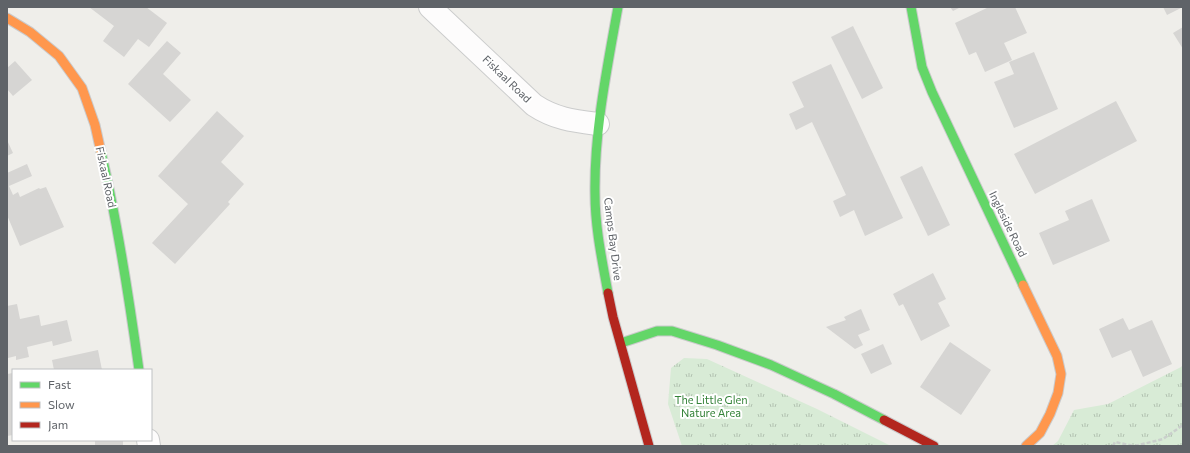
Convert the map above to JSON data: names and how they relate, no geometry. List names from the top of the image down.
{
  "streets": {
    "street": ["Fiskaal Road", "Ingleside Road", "Camps Bay Drive"]
  },
  "crossings": [
    ["Fiskaal Road", "Camps Bay Drive"]
  ],
  "parks": ["The Little Glen Nature Area"],
  "legend": ["Fast", "Slow", "Jam"]
}
